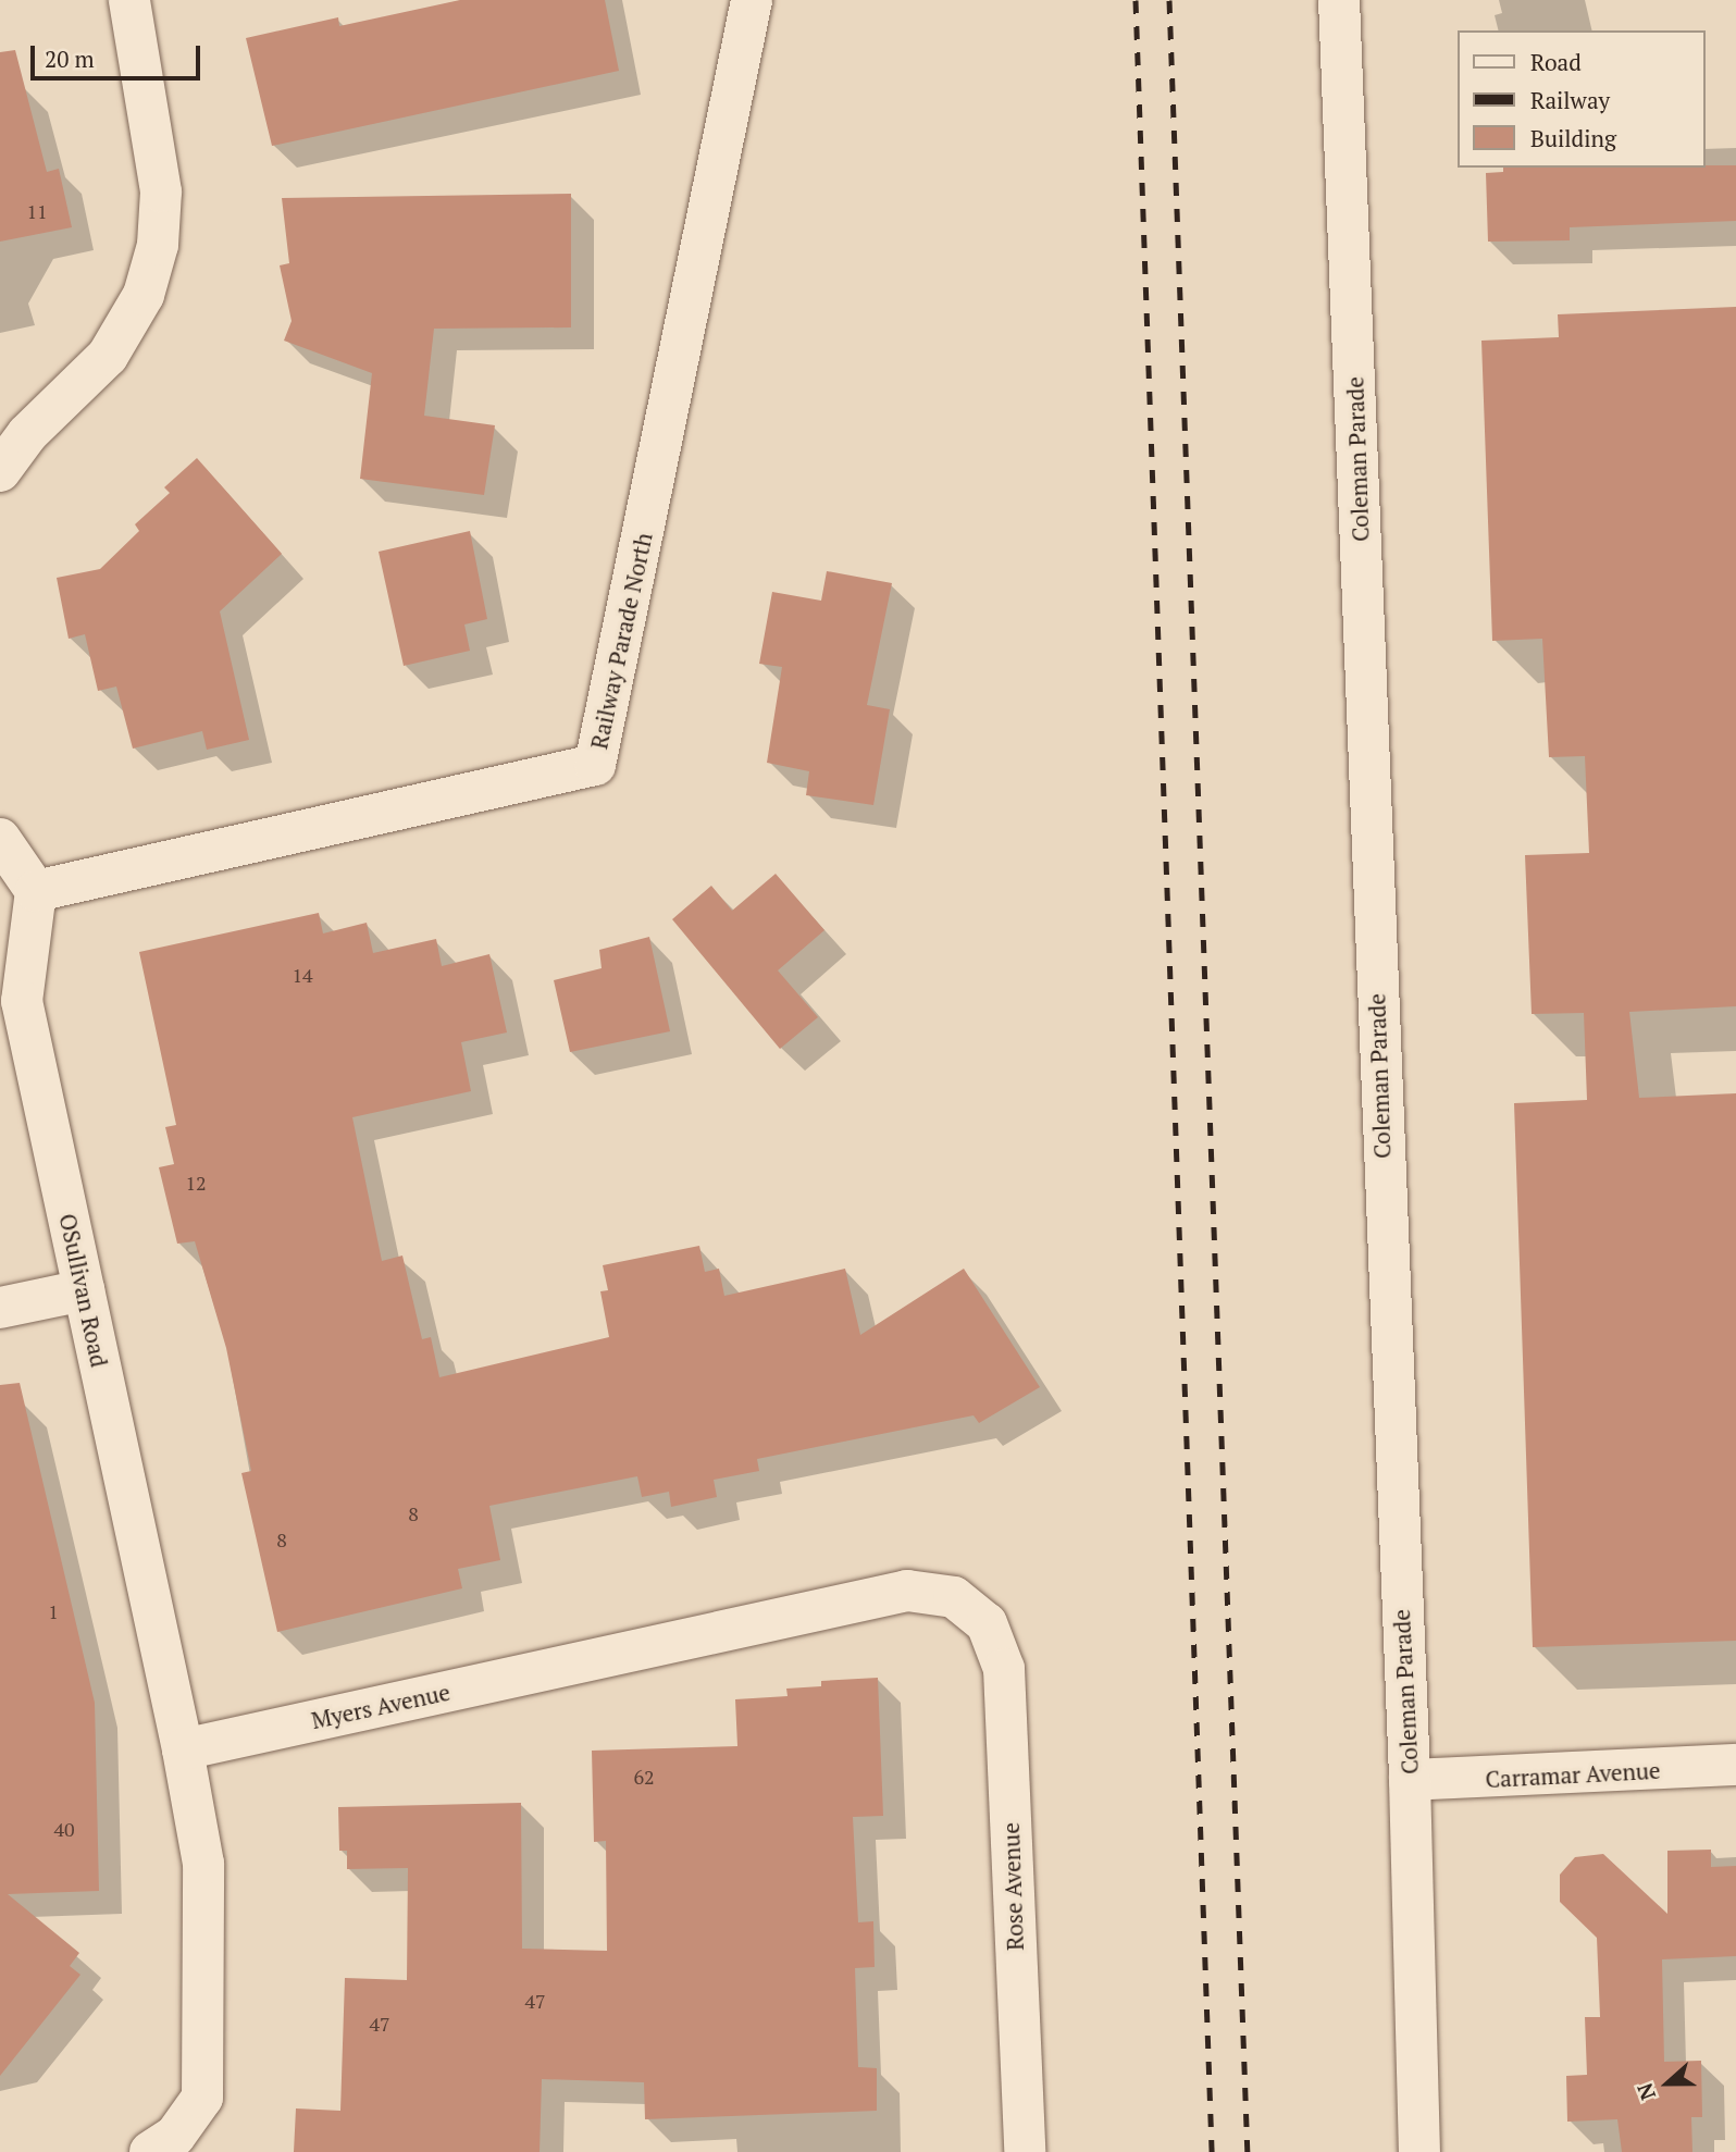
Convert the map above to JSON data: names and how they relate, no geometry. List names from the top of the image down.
{
  "streets": {
    "street": [
      "Coleman Parade",
      "Railway Parade North",
      "OSullivan Road",
      "Myers Avenue",
      "Carramar Avenue",
      "Rose Avenue"
    ]
  },
  "crossings": [
    ["Coleman Parade", "Carramar Avenue"],
    ["Railway Parade North", "OSullivan Road"],
    ["OSullivan Road", "Myers Avenue"],
    ["Myers Avenue", "Rose Avenue"]
  ],
  "house_numbers": [
    "11",
    "14",
    "12",
    "8",
    "8",
    "1",
    "62",
    "40",
    "47",
    "47"
  ],
  "legend": ["Road", "Railway", "Building"],
  "scale_bar": "20 m",
  "north": "left"
}
